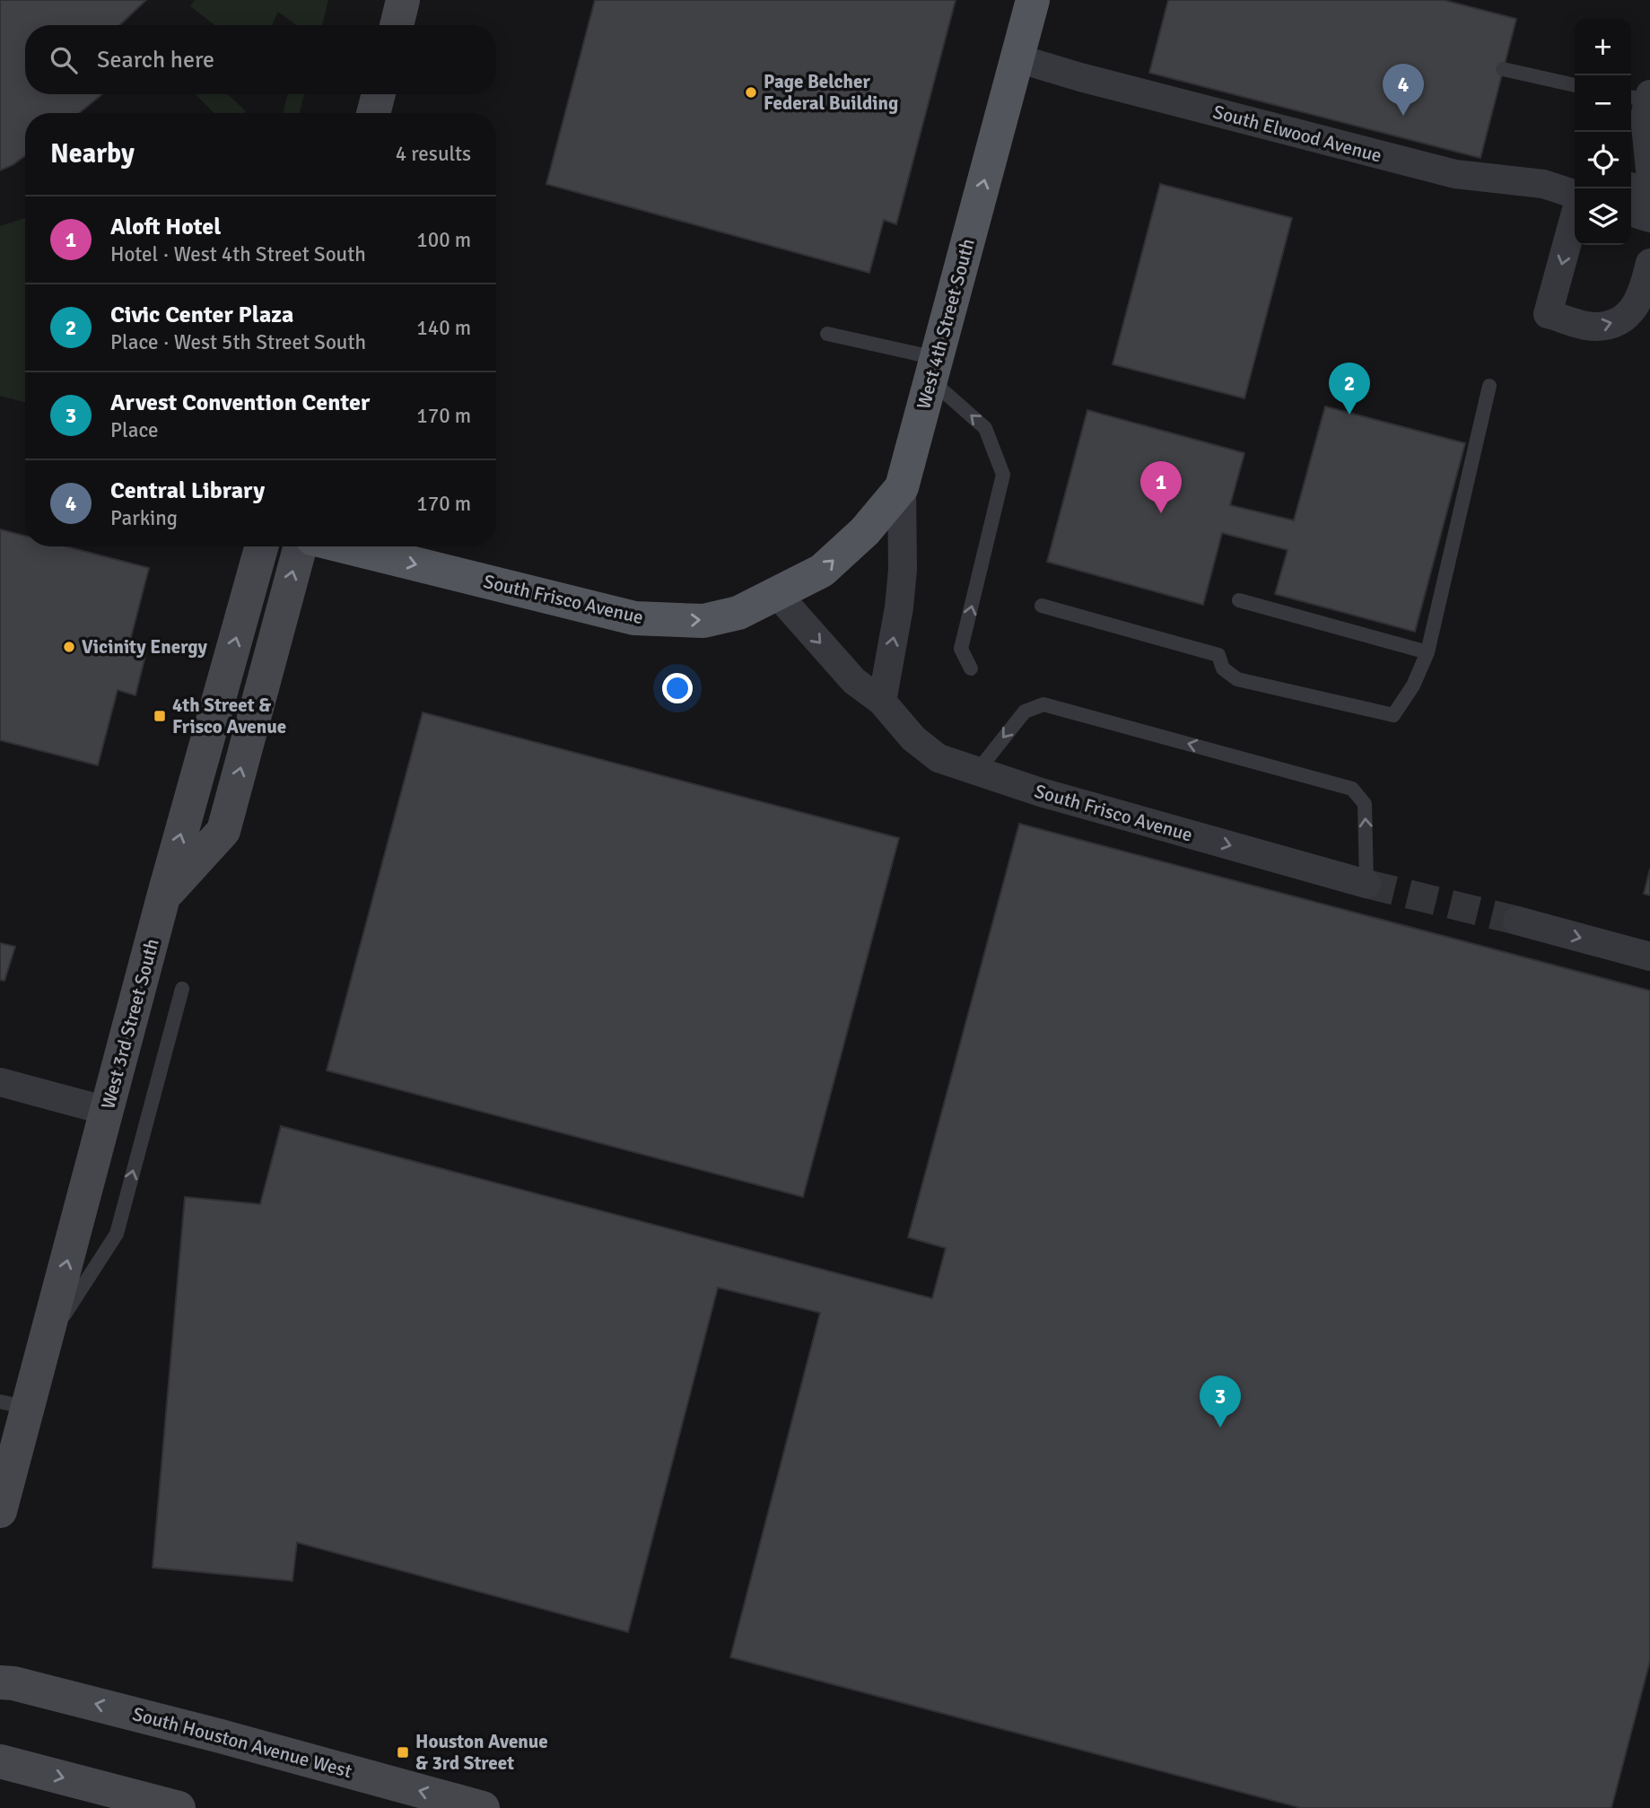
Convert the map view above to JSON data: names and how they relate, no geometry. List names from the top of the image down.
{
  "streets": {
    "main road": [
      "West 4th Street South",
      "South Frisco Avenue",
      "West 3rd Street South",
      "South Houston Avenue West"
    ],
    "street": ["South Elwood Avenue"]
  },
  "crossings": [
    ["South Elwood Avenue", "West 4th Street South"],
    ["West 4th Street South", "South Frisco Avenue"]
  ],
  "one_way": ["West 4th Street South", "South Frisco Avenue"],
  "places": {
    "other": ["Page Belcher Federal Building", "Vicinity Energy"],
    "transit": ["4th Street & Frisco Avenue", "Houston Avenue & 3rd Street"]
  },
  "page": {
    "map_buttons": ["+", "−"],
    "search": "Search here",
    "pins": [
      "4",
      "2",
      "1",
      "3"
    ],
    "heading": ["Nearby", "4 results"],
    "list": [
      {
        "mark": "1",
        "name": "Aloft Hotel",
        "note": "Hotel · West 4th Street South",
        "value": "100 m"
      },
      {
        "mark": "2",
        "name": "Civic Center Plaza",
        "note": "Place · West 5th Street South",
        "value": "140 m"
      },
      {
        "mark": "3",
        "name": "Arvest Convention Center",
        "note": "Place",
        "value": "170 m"
      },
      {
        "mark": "4",
        "name": "Central Library",
        "note": "Parking",
        "value": "170 m"
      }
    ]
  }
}
